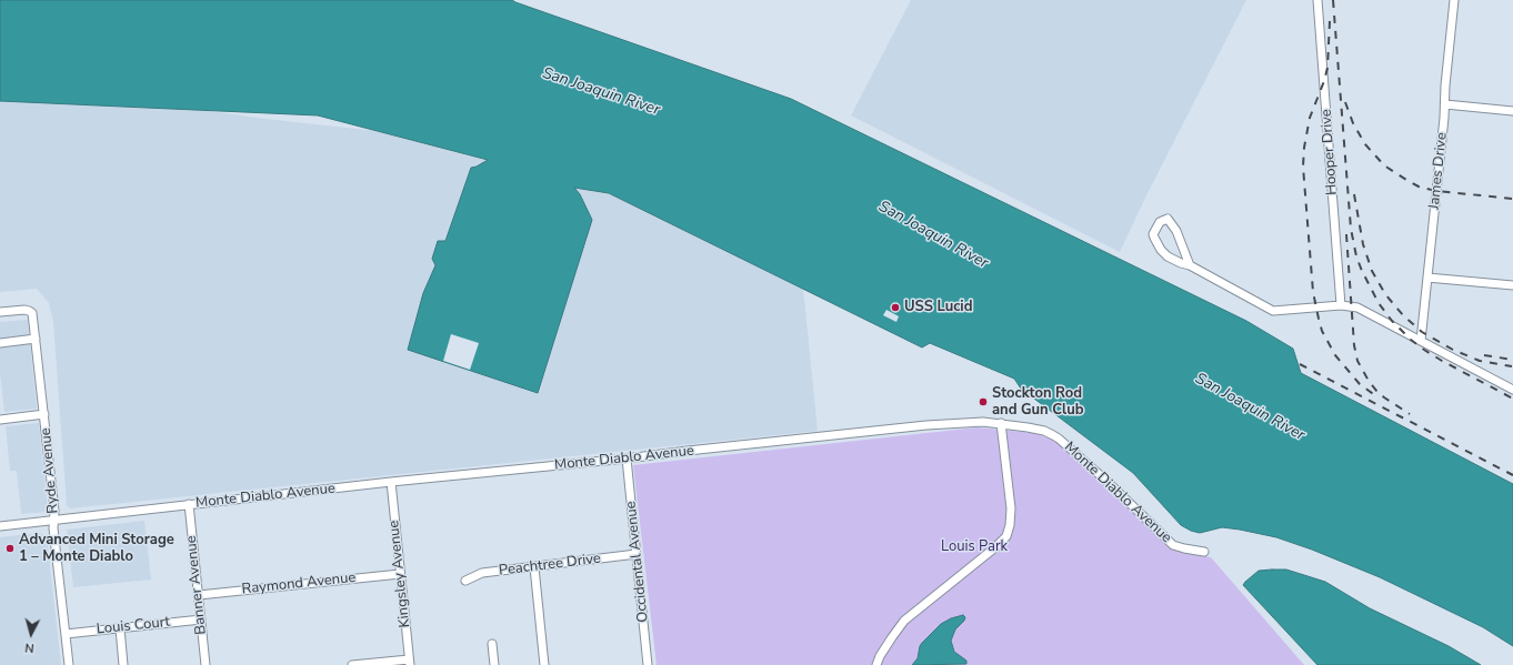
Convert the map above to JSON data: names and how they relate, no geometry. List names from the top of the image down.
{
  "streets": {
    "street": [
      "Hooper Drive",
      "James Drive",
      "Monte Diablo Avenue",
      "Ryde Avenue",
      "Occidental Avenue",
      "Peachtree Drive",
      "Kingsley Avenue",
      "Raymond Avenue",
      "Banner Avenue",
      "Louis Court"
    ]
  },
  "crossings": [
    ["Monte Diablo Avenue", "Ryde Avenue"],
    ["Monte Diablo Avenue", "Occidental Avenue"],
    ["Monte Diablo Avenue", "Kingsley Avenue"],
    ["Monte Diablo Avenue", "Banner Avenue"],
    ["Ryde Avenue", "Louis Court"],
    ["Occidental Avenue", "Peachtree Drive"],
    ["Kingsley Avenue", "Raymond Avenue"],
    ["Raymond Avenue", "Banner Avenue"],
    ["Banner Avenue", "Louis Court"]
  ],
  "water": ["San Joaquin River"],
  "parks": ["Louis Park"],
  "places": ["USS Lucid", "Stockton Rod and Gun Club", "Advanced Mini Storage 1 – Monte Diablo"],
  "north": "bottom"
}
